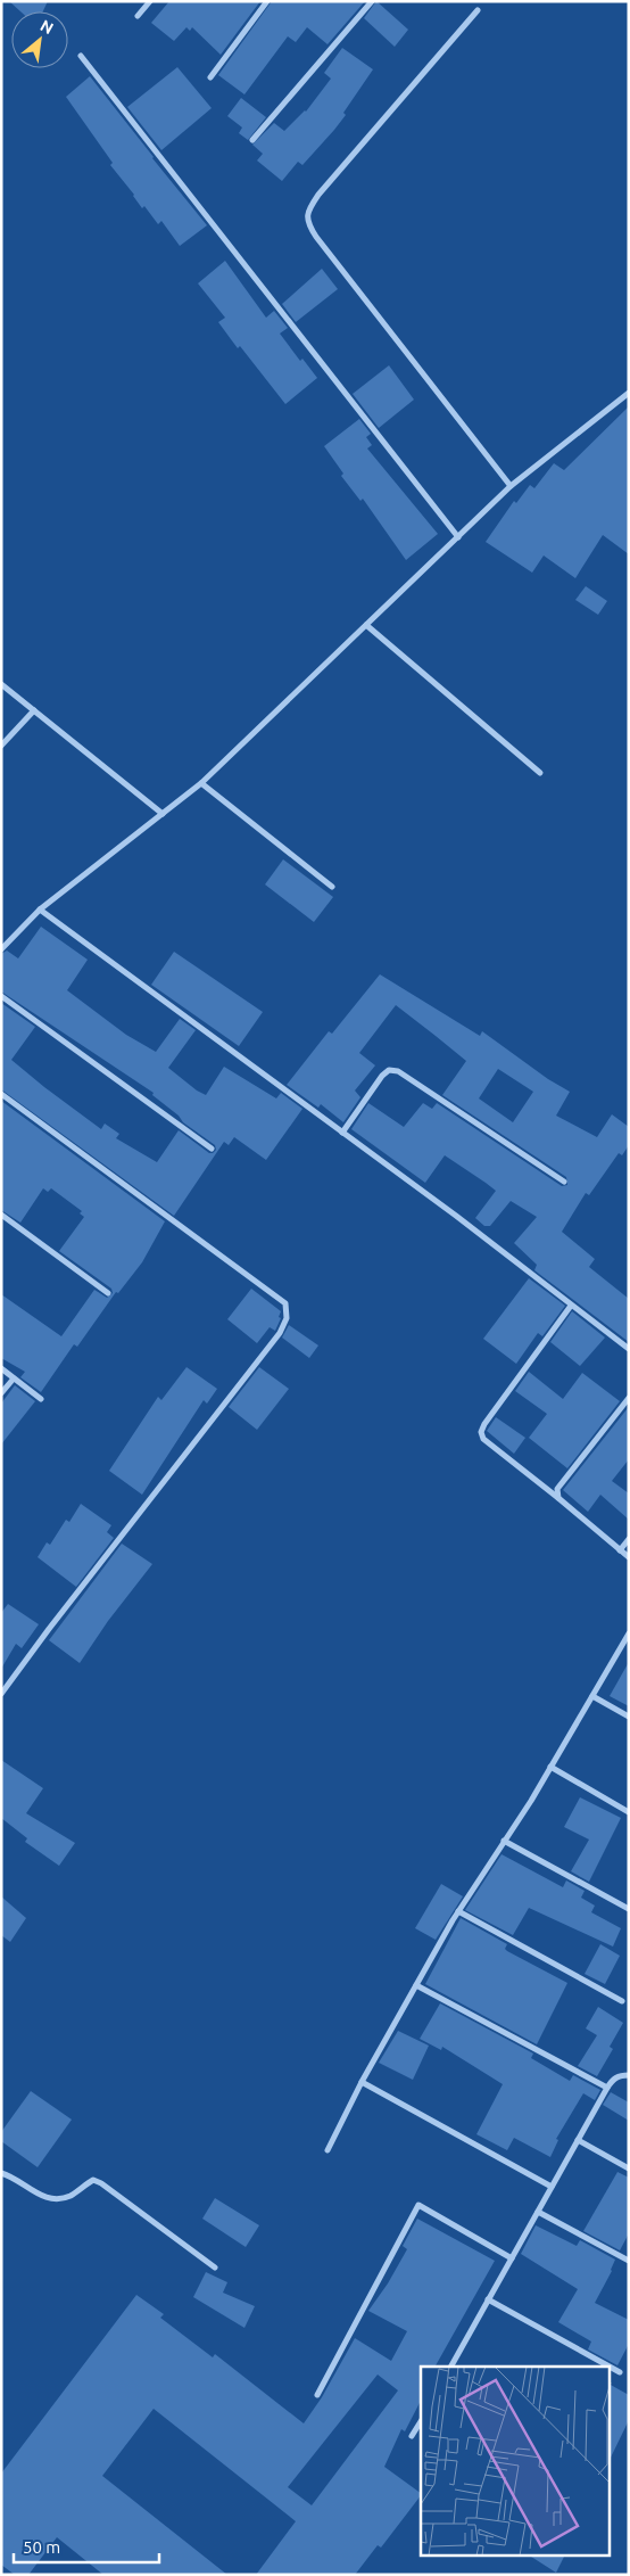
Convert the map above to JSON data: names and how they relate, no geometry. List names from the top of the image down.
{
  "scale_bar": "50 m",
  "north": "top right"
}
